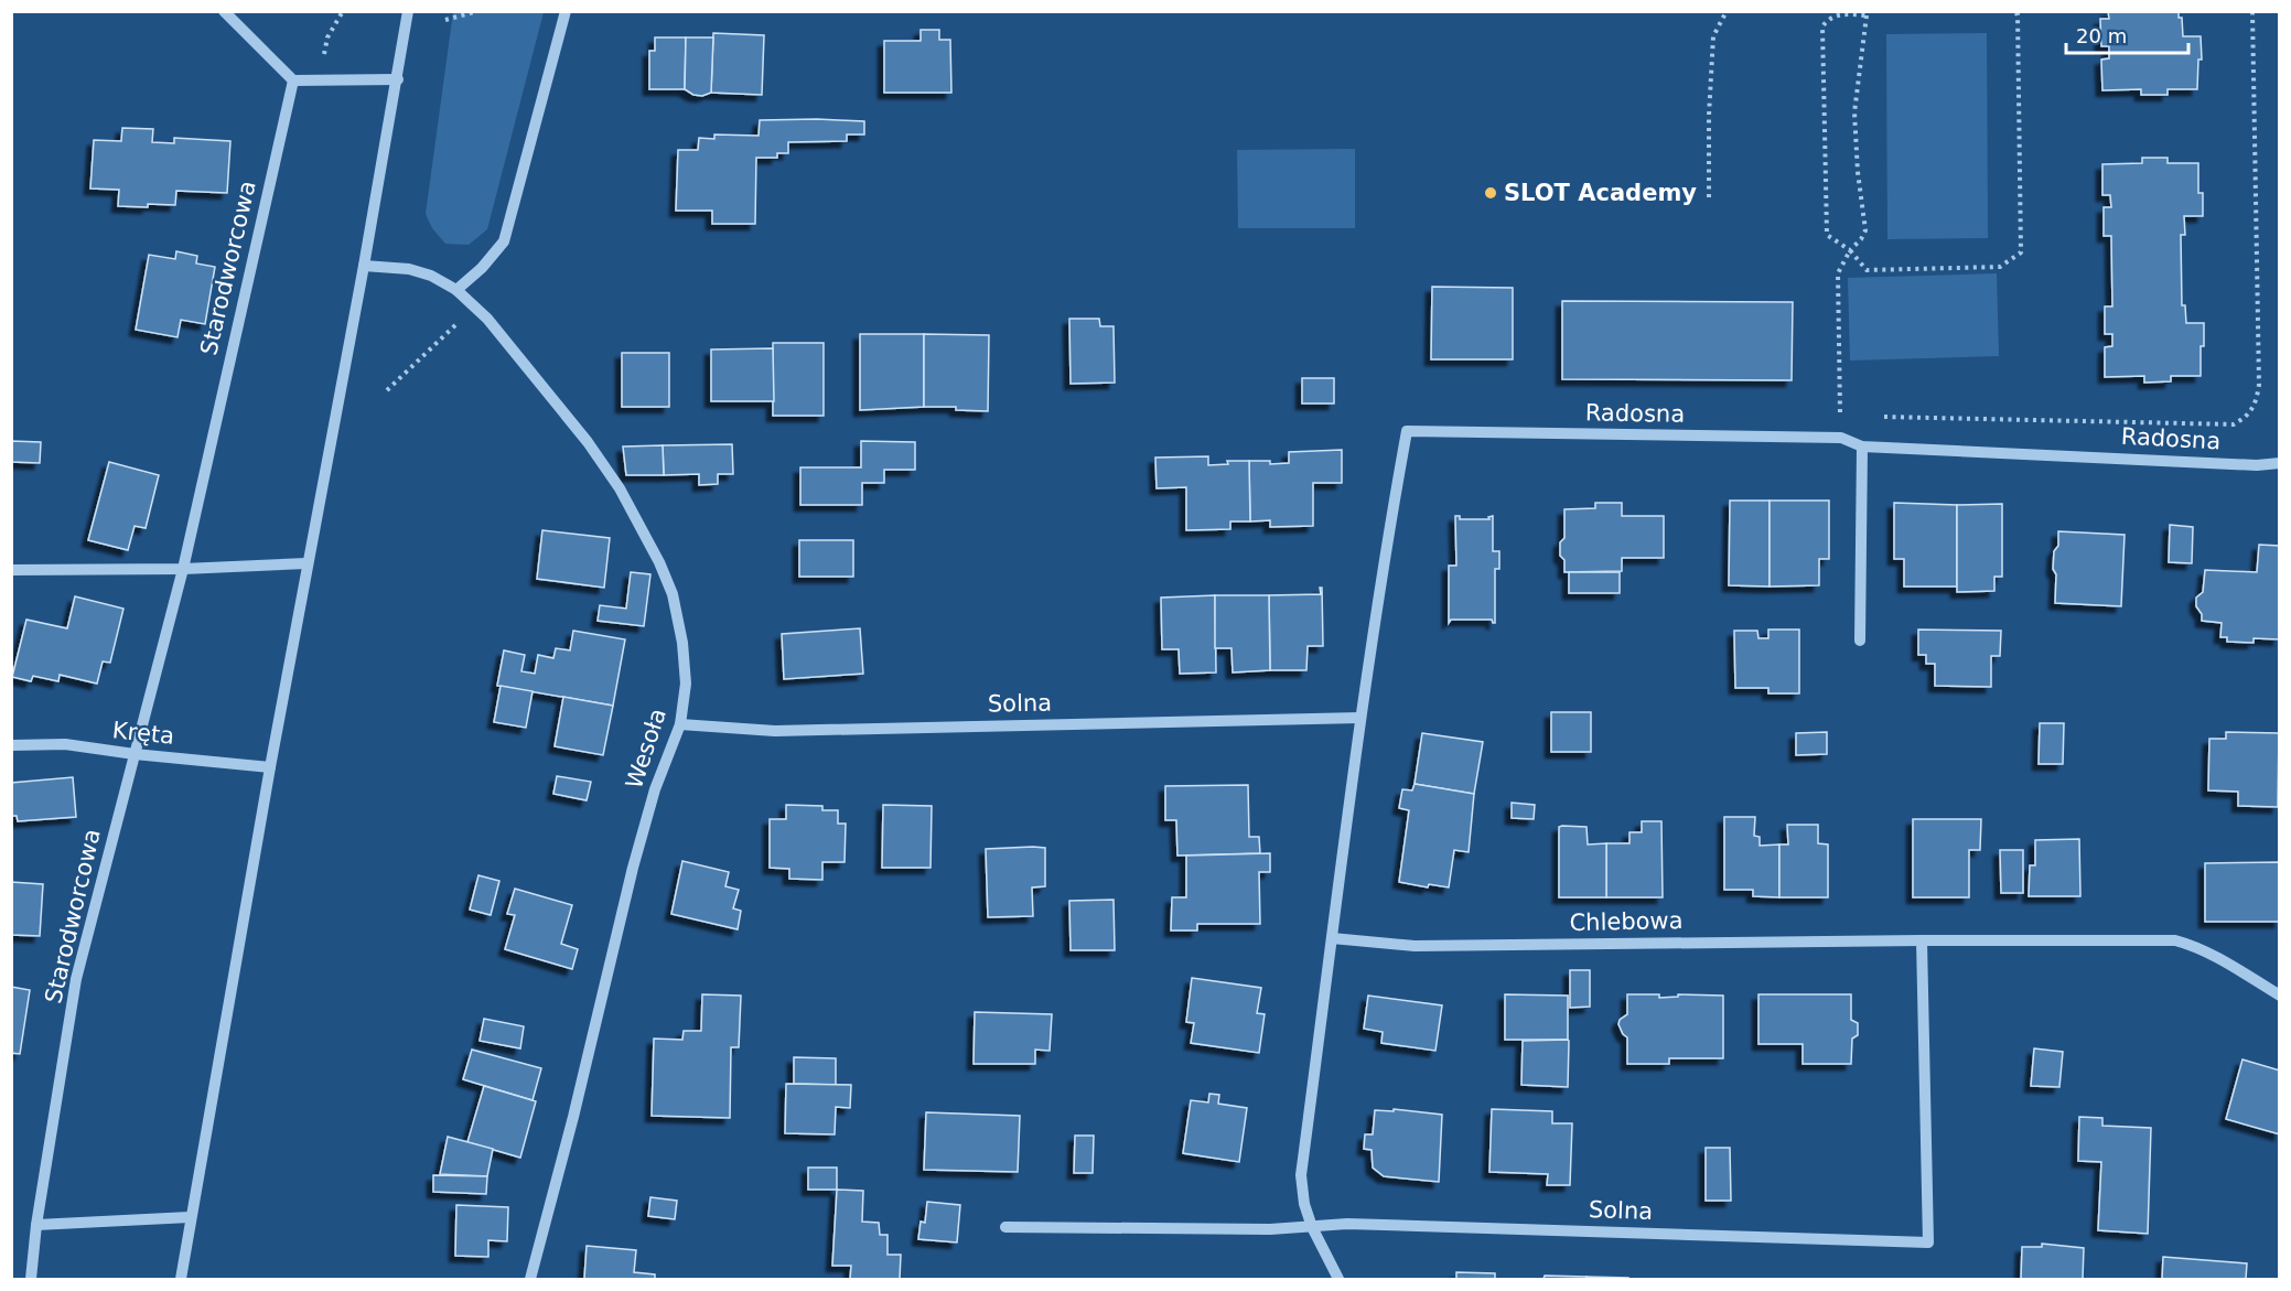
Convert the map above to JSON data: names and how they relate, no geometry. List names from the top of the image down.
{
  "streets": {
    "street": [
      "Starodworcowa",
      "Radosna",
      "Solna",
      "Kręta",
      "Wesoła",
      "Chlebowa"
    ]
  },
  "crossings": [
    ["Starodworcowa", "Kręta"],
    ["Radosna", "Solna"],
    ["Solna", "Wesoła"],
    ["Solna", "Chlebowa"]
  ],
  "places": ["SLOT Academy"],
  "scale_bar": "20 m"
}
